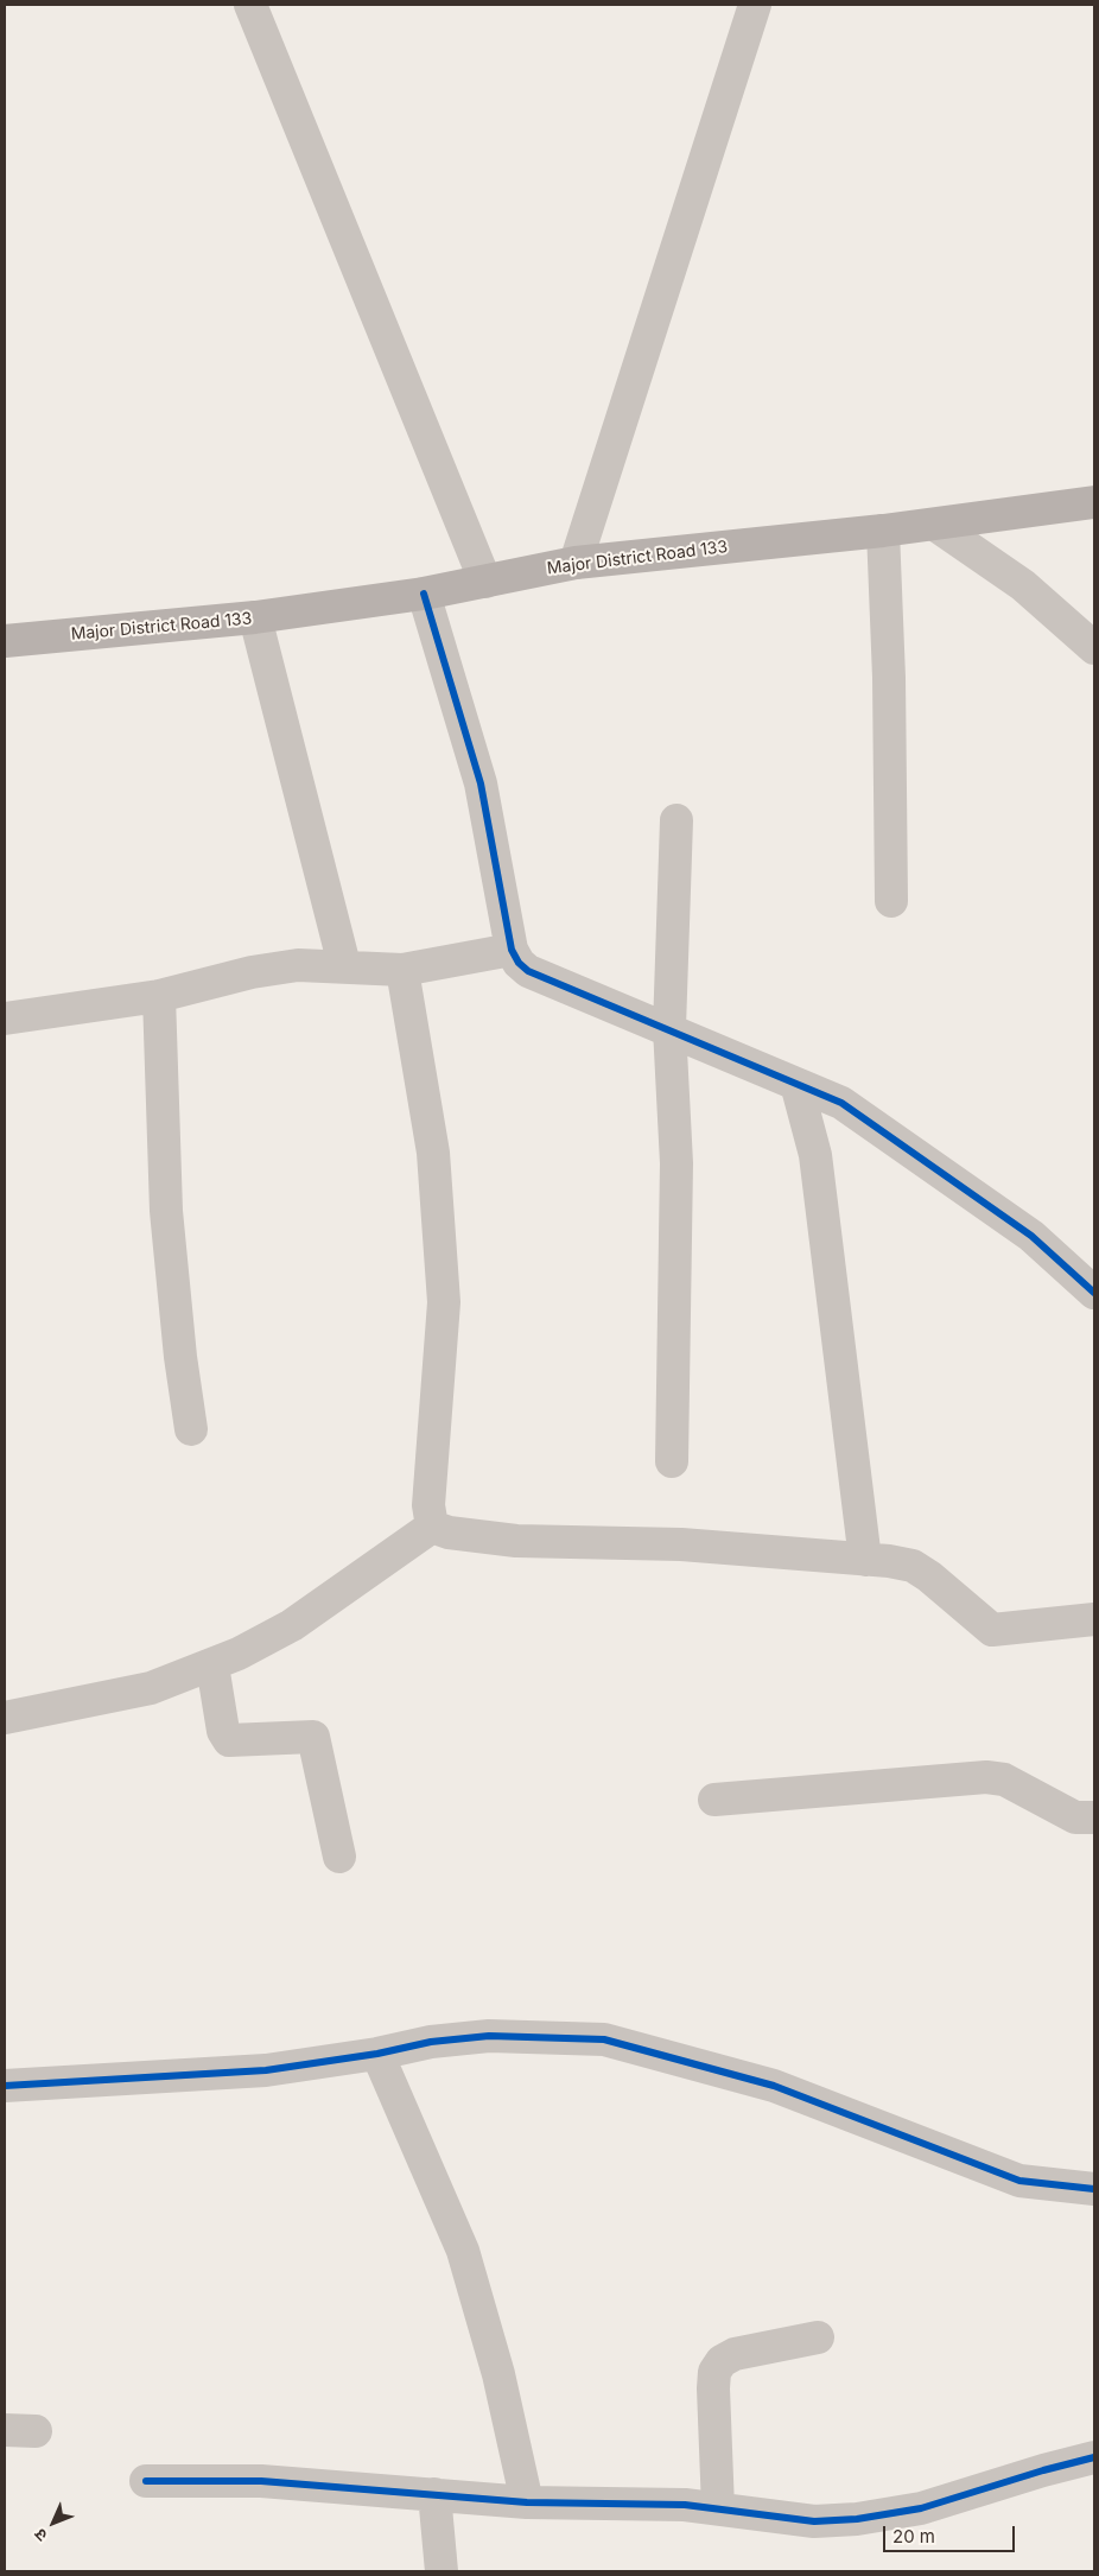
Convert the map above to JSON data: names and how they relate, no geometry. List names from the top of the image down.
{
  "streets": {
    "main road": ["Major District Road 133"]
  },
  "scale_bar": "20 m",
  "north": "bottom left"
}
